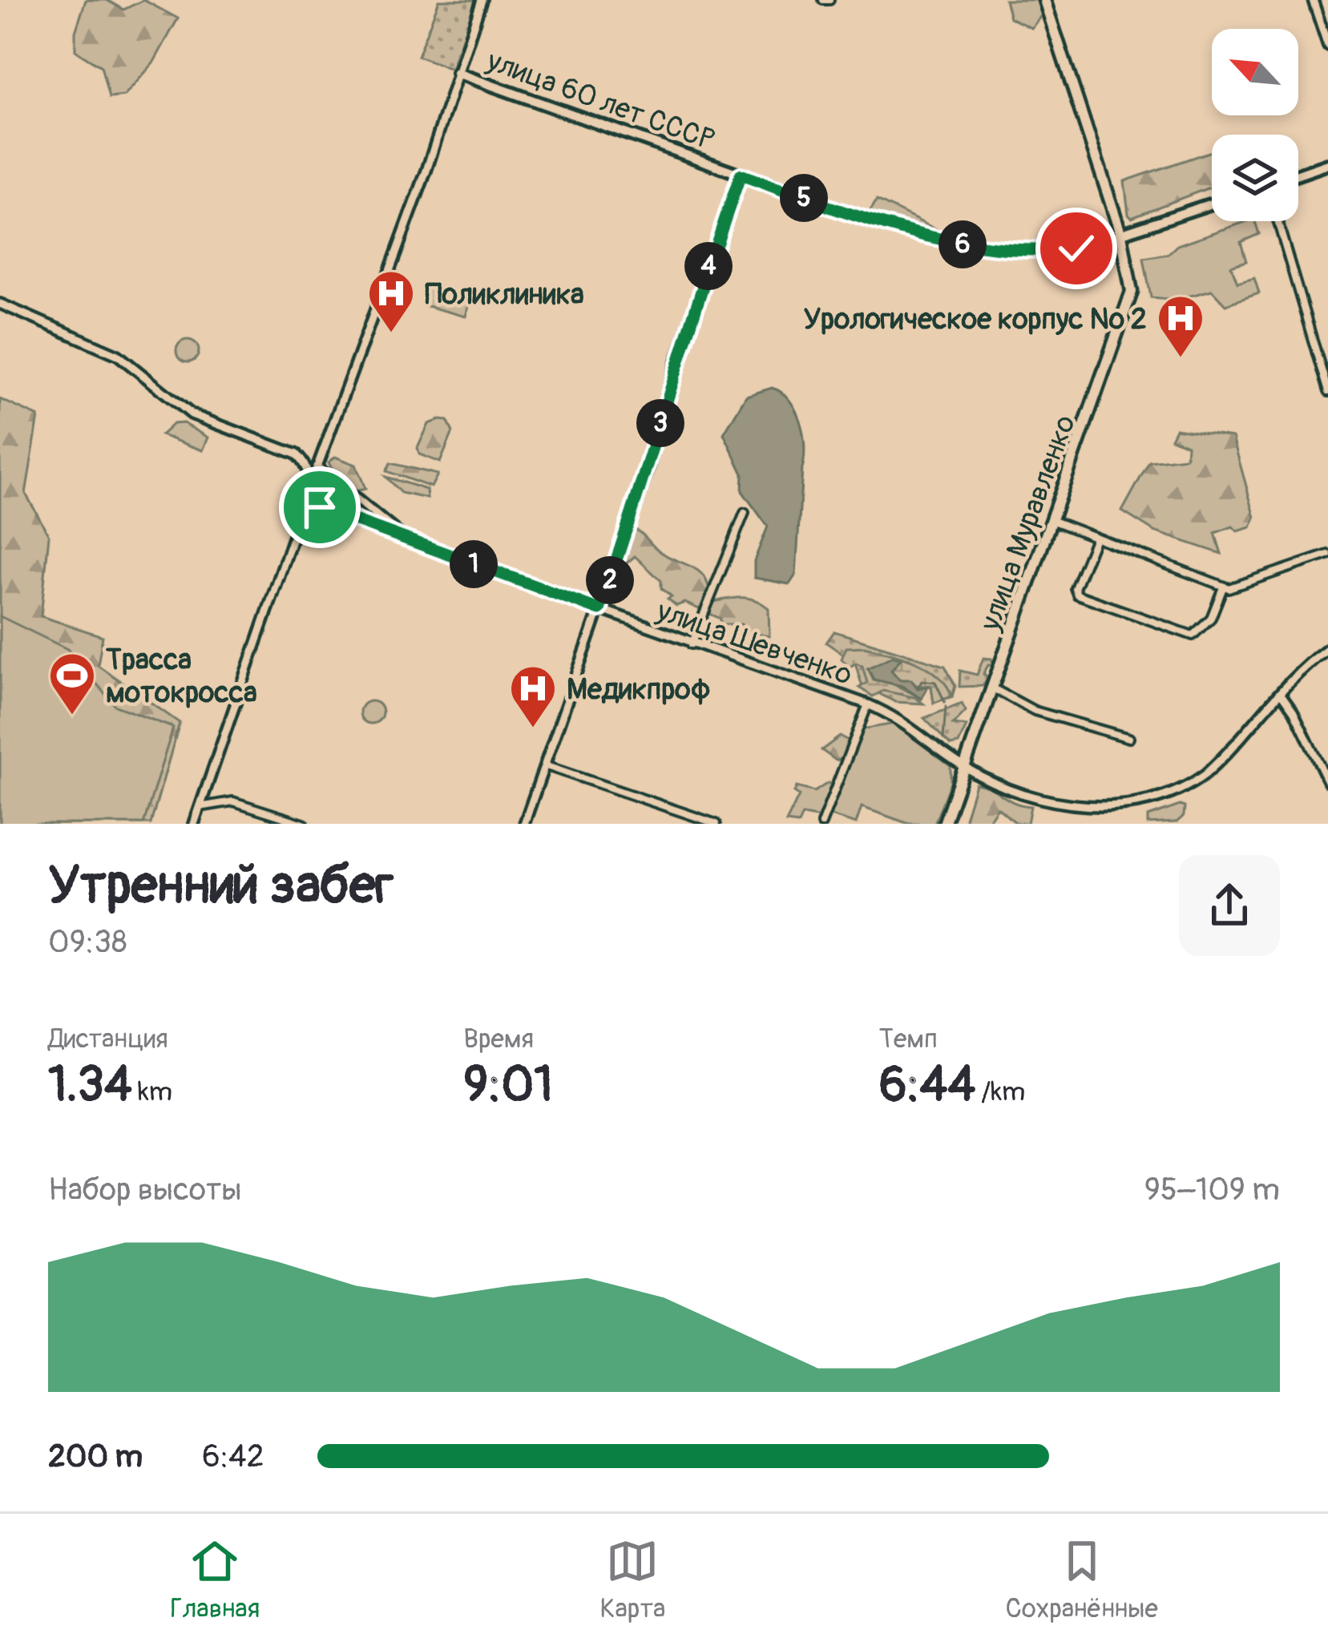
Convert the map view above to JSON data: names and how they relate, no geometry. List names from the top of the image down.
{
  "streets": {
    "main road": ["улица 60 лет СССР", "улица Муравленко"],
    "street": ["улица Шевченко"]
  },
  "crossings": [
    ["улица 60 лет СССР", "улица Муравленко"],
    ["улица Муравленко", "улица Шевченко"]
  ],
  "places": {
    "hospital": ["Поликлиника", "Урологическое корпус № 2", "Медикпроф"],
    "sports": ["Трасса мотокросса"]
  },
  "north": "top left",
  "page": {
    "pins": [
      "5",
      "6",
      "4",
      "3",
      "1",
      "2"
    ],
    "heading": ["Утренний забег", "09:38"],
    "stats": [
      ["Дистанция", "1.34 km"],
      ["Время", "9:01"],
      ["Темп", "6:44 /km"]
    ],
    "chart": ["Набор высоты", "95–109 m"],
    "list": [
      {
        "name": "200 m",
        "note": "6:42"
      }
    ],
    "tabs": ["Главная", "Карта", "Сохранённые"]
  }
}
